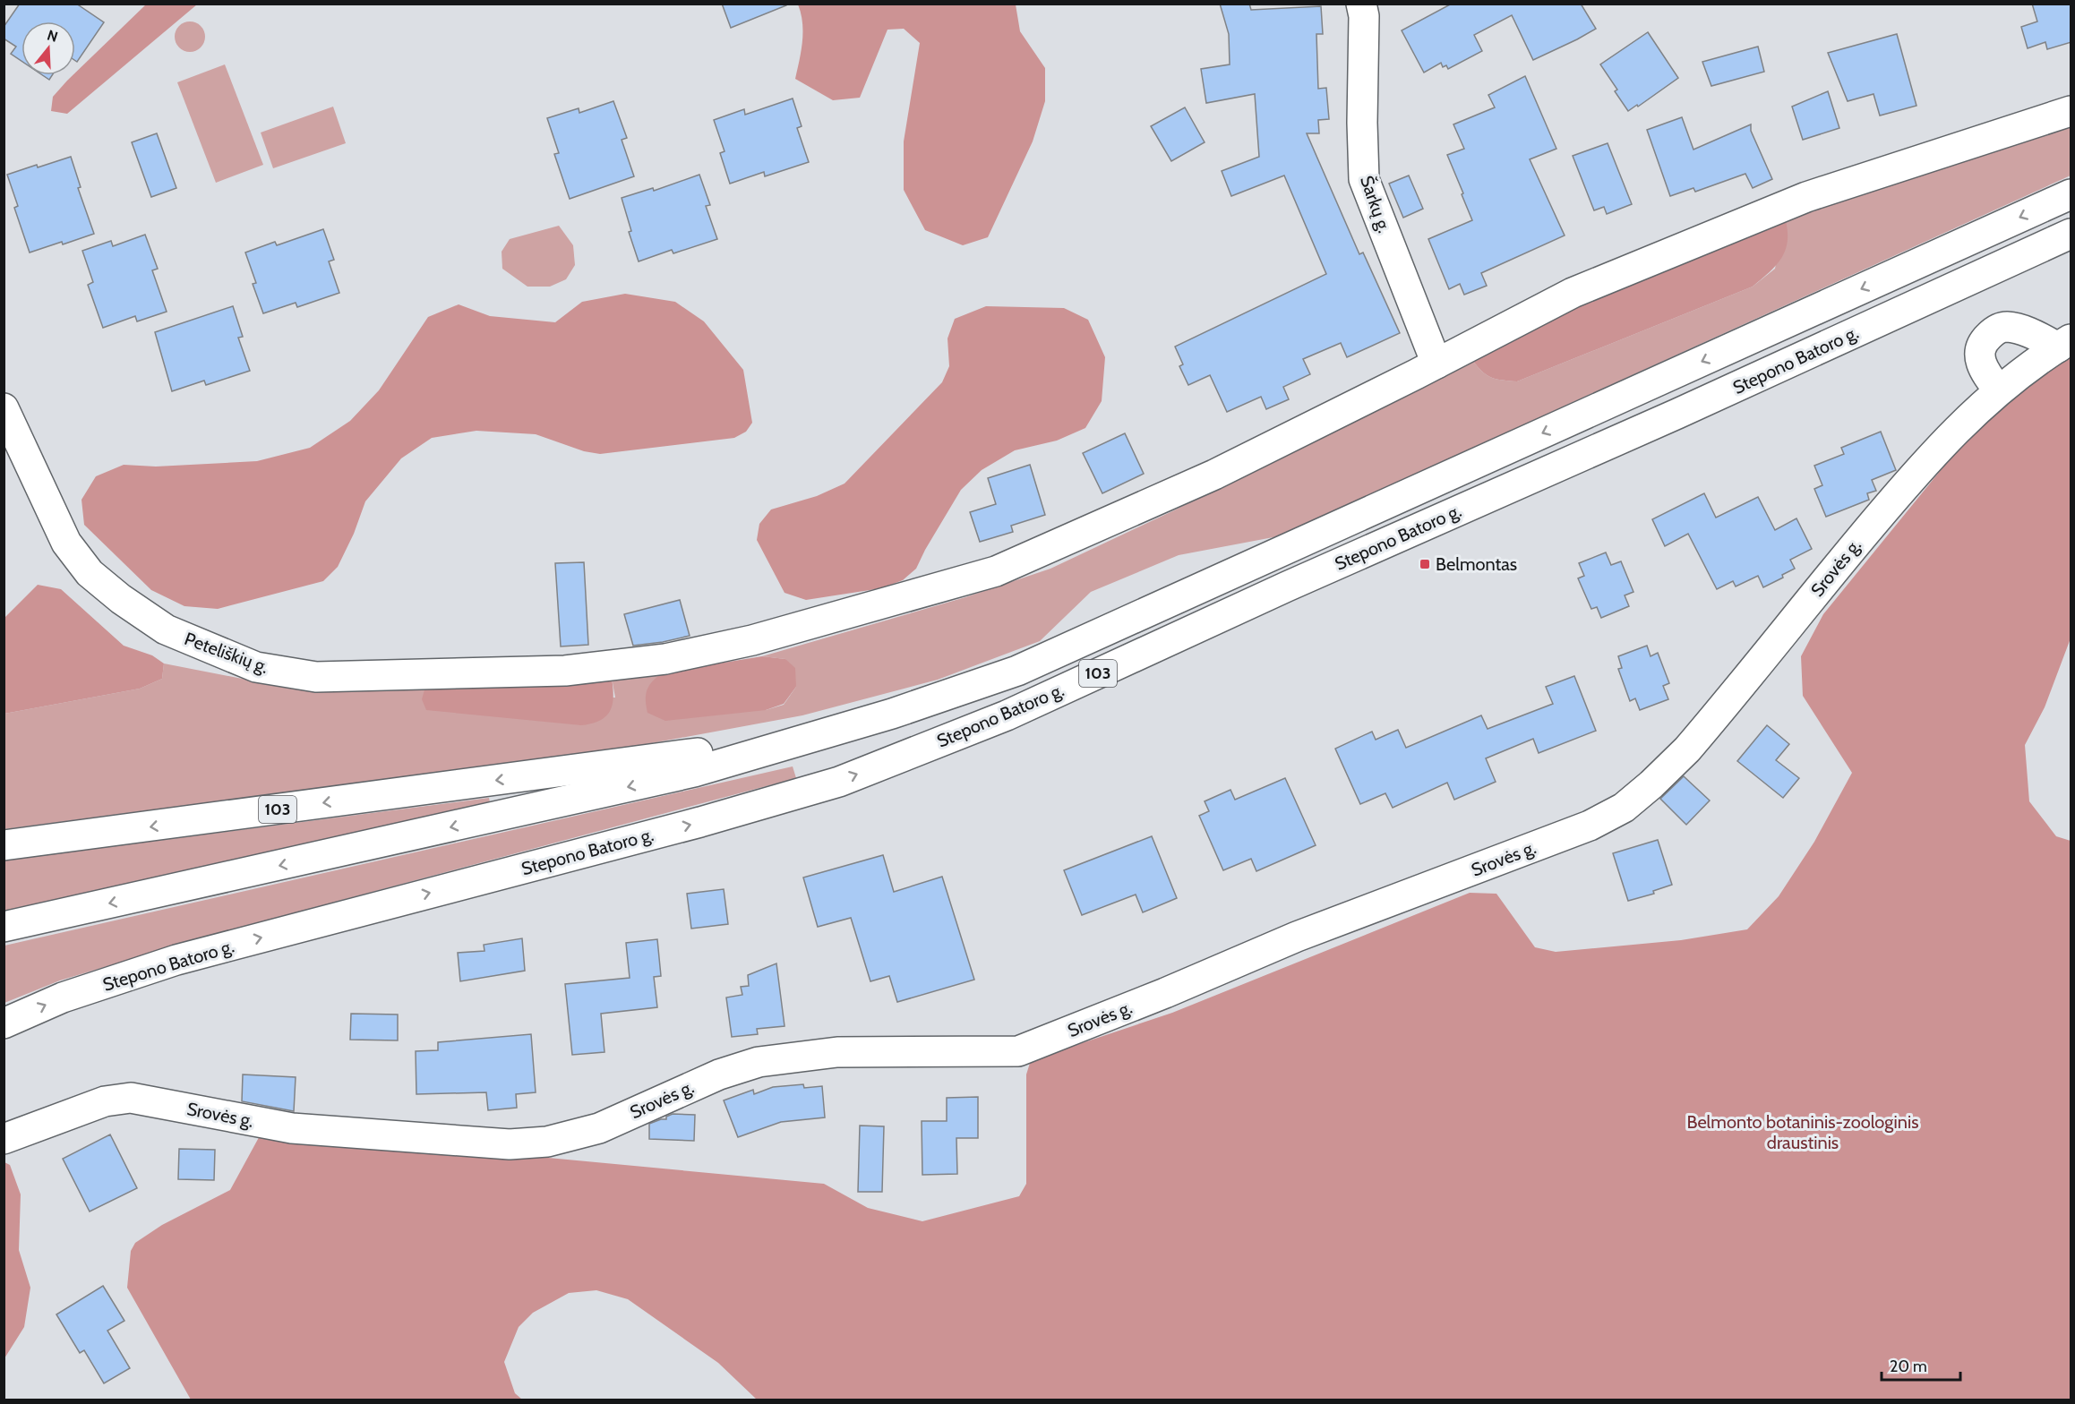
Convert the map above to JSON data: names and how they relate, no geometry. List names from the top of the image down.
{
  "streets": {
    "main road": [
      "Šarkų g.",
      "Stepono Batoro g.",
      "Srovės g.",
      "Peteliškių g.",
      "103"
    ]
  },
  "crossings": [
    ["Šarkų g.", "Peteliškių g."],
    ["Stepono Batoro g.", "103"]
  ],
  "parks": ["Belmonto botaninis-zoologinis draustinis"],
  "places": {
    "transit": ["Belmontas"]
  },
  "scale_bar": "20 m",
  "north": "top"
}
